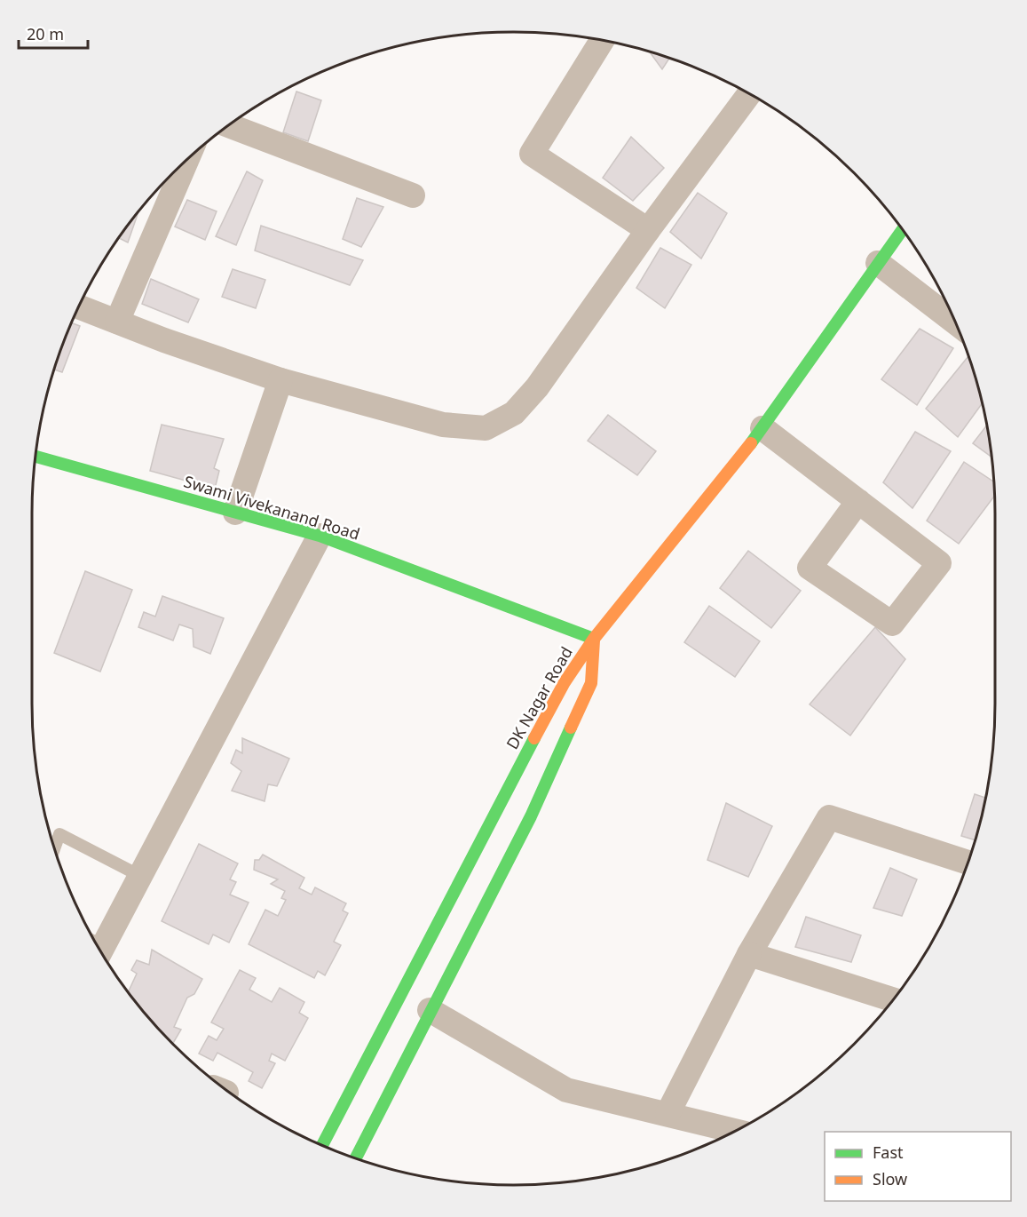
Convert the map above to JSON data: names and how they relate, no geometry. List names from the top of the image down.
{
  "streets": {
    "main road": ["Swami Vivekanand Road", "DK Nagar Road"]
  },
  "crossings": [
    ["Swami Vivekanand Road", "DK Nagar Road"]
  ],
  "legend": ["Fast", "Slow"],
  "scale_bar": "20 m"
}
